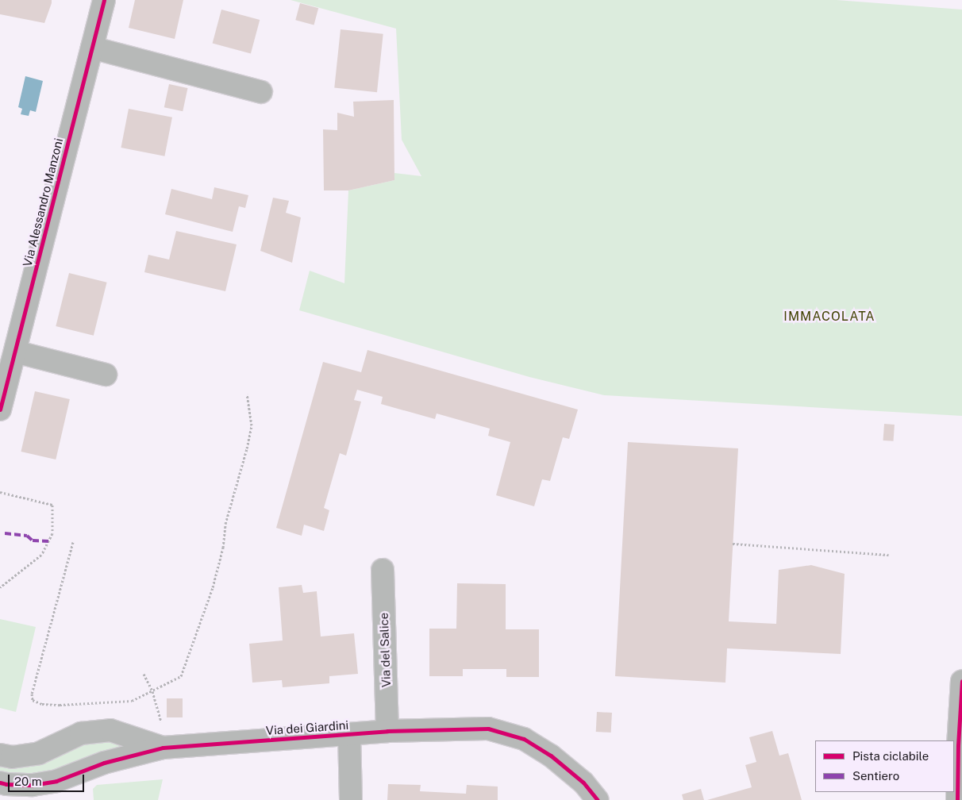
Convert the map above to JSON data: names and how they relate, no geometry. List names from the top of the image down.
{
  "streets": {
    "street": ["Via Alessandro Manzoni", "Via del Salice", "Via dei Giardini"]
  },
  "crossings": [
    ["Via del Salice", "Via dei Giardini"]
  ],
  "districts": ["IMMACOLATA"],
  "legend": ["Pista ciclabile", "Sentiero"],
  "scale_bar": "20 m"
}
